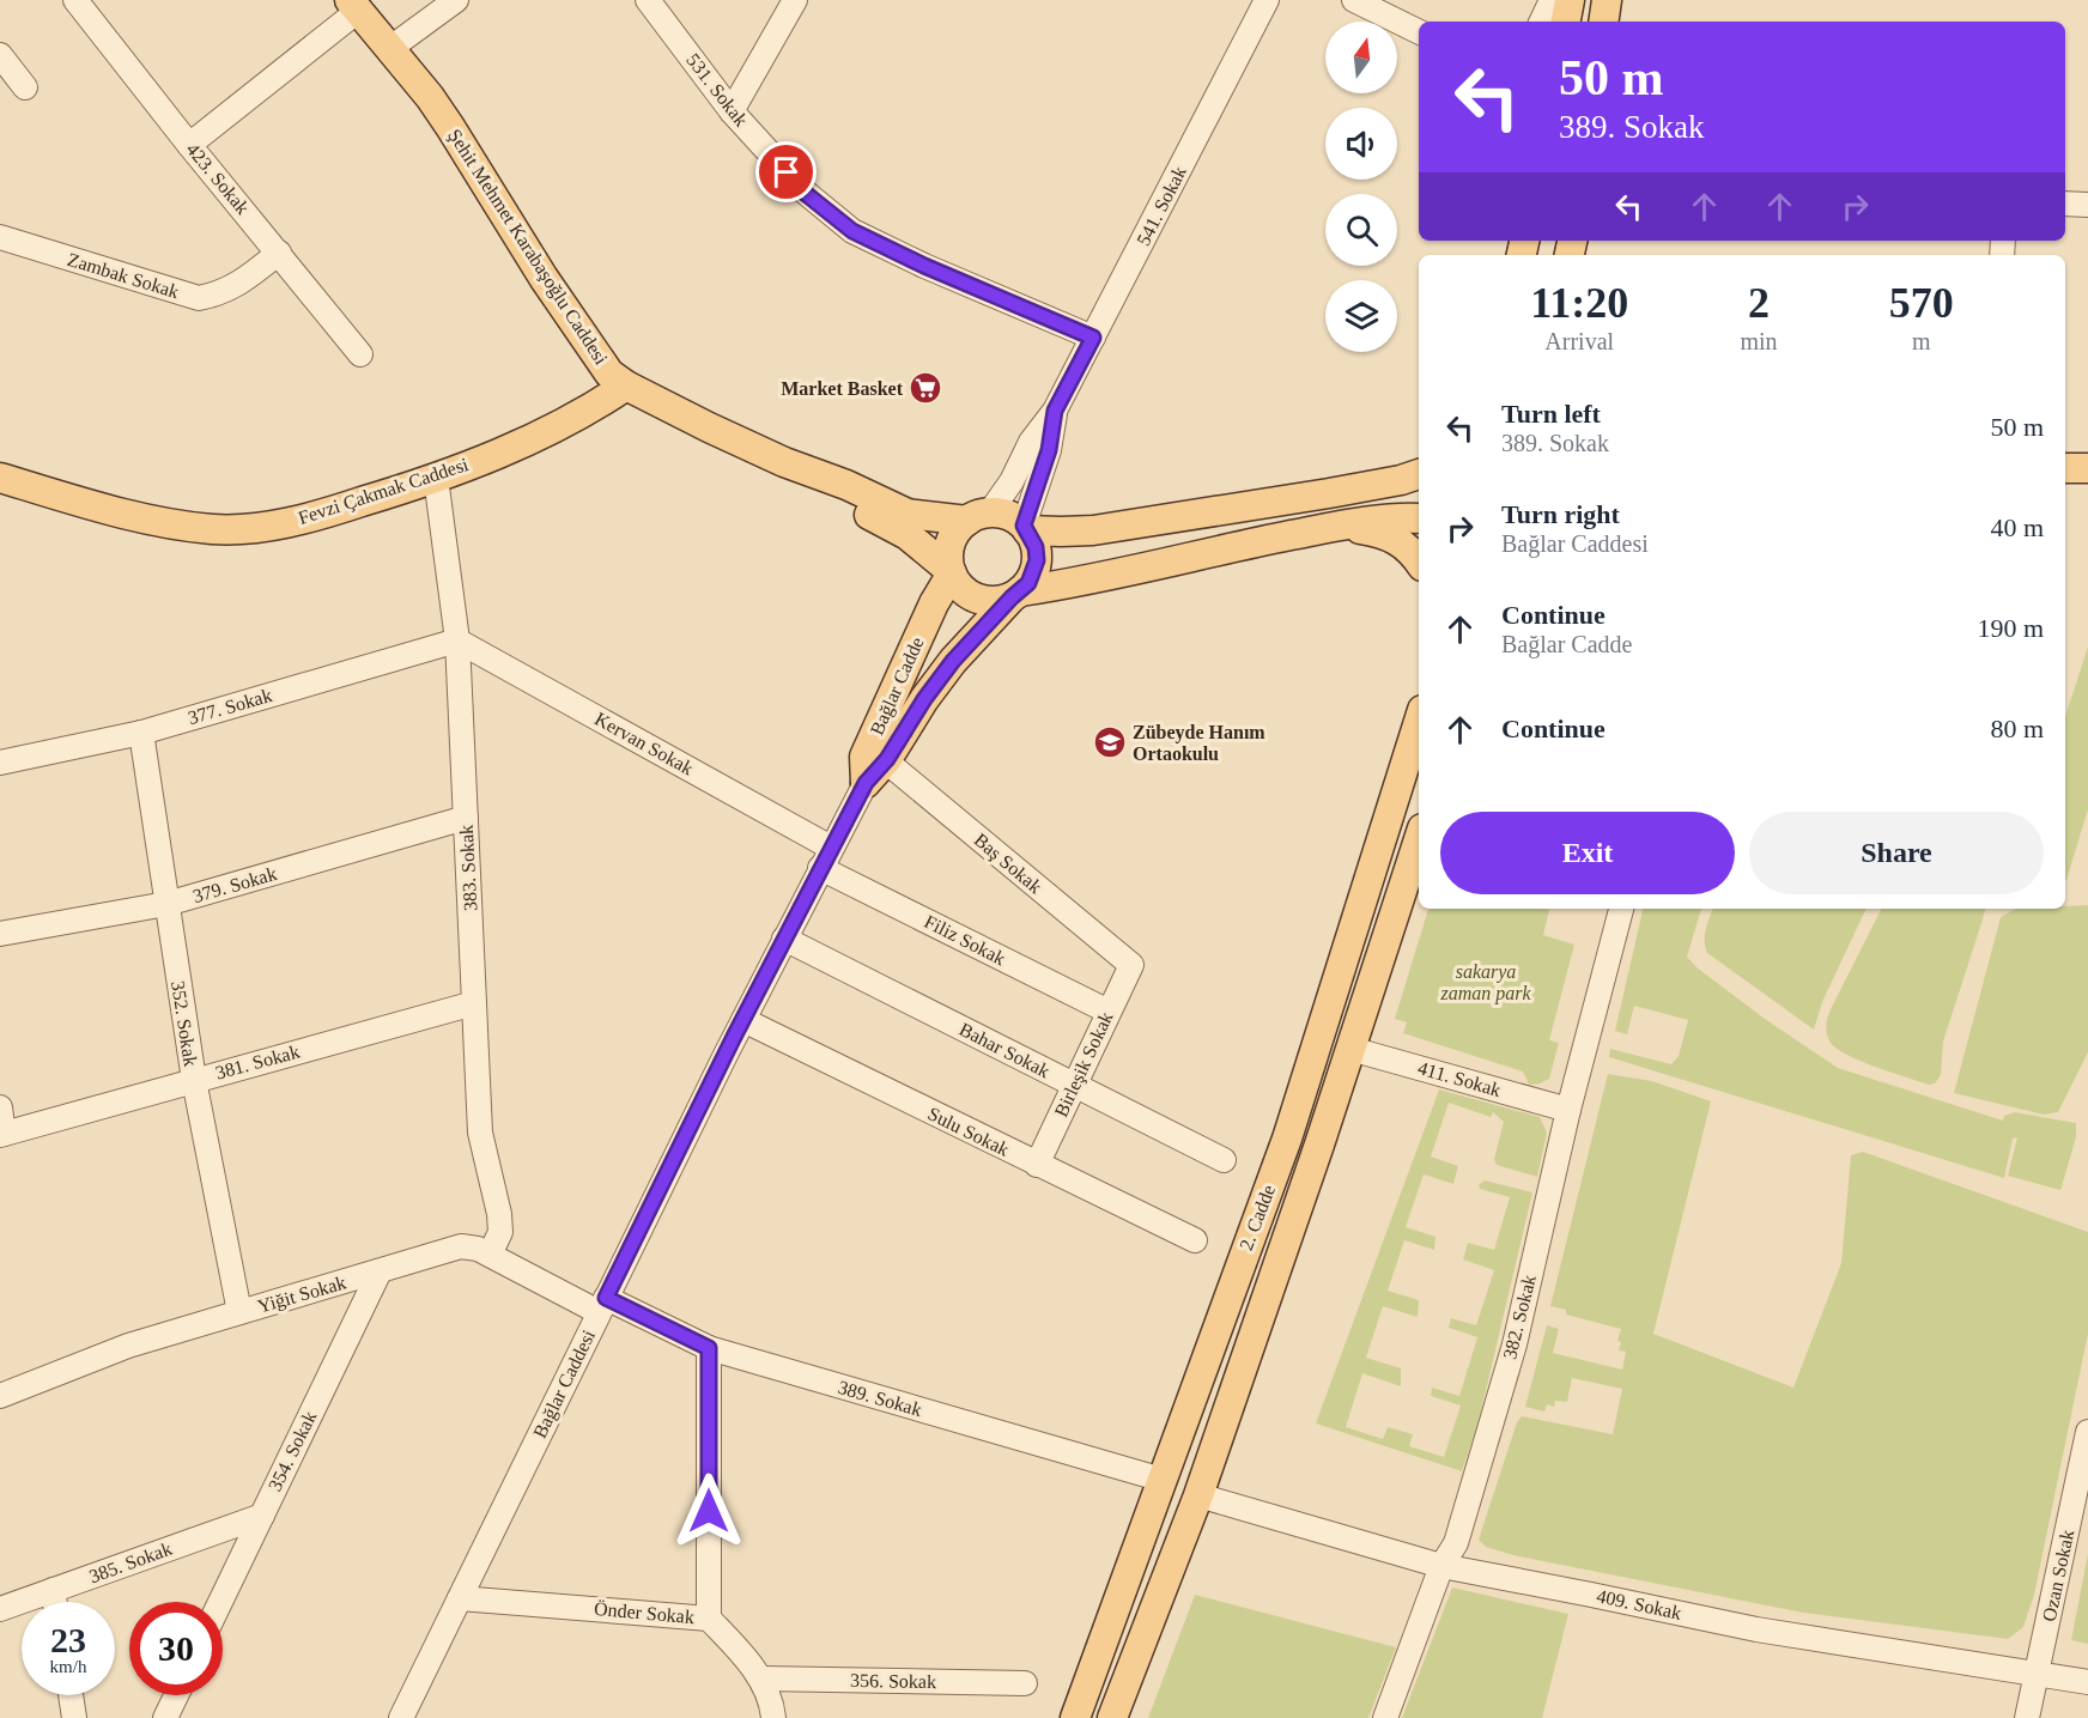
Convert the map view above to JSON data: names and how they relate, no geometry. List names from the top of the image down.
{
  "streets": {
    "main road": [
      "Şehit Mehmet Karabaşoğlu Caddesi",
      "Fevzi Çakmak Caddesi",
      "Bağlar Cadde",
      "2. Cadde"
    ],
    "street": [
      "531. Sokak",
      "423. Sokak",
      "541. Sokak",
      "Zambak Sokak",
      "377. Sokak",
      "Kervan Sokak",
      "Baş Sokak",
      "383. Sokak",
      "379. Sokak",
      "Filiz Sokak",
      "352. Sokak",
      "Bahar Sokak",
      "381. Sokak",
      "Birleşik Sokak",
      "411. Sokak",
      "Sulu Sokak",
      "Yiğit Sokak",
      "382. Sokak",
      "Bağlar Caddesi",
      "389. Sokak",
      "354. Sokak",
      "385. Sokak",
      "Ozan Sokak",
      "409. Sokak",
      "Önder Sokak",
      "356. Sokak"
    ]
  },
  "crossings": [
    ["531. Sokak", "541. Sokak"],
    ["423. Sokak", "Zambak Sokak"],
    ["Şehit Mehmet Karabaşoğlu Caddesi", "Fevzi Çakmak Caddesi"],
    ["Şehit Mehmet Karabaşoğlu Caddesi", "Bağlar Cadde"],
    ["Fevzi Çakmak Caddesi", "383. Sokak"],
    ["Bağlar Cadde", "Baş Sokak"],
    ["Bağlar Cadde", "Bağlar Caddesi"],
    ["377. Sokak", "Kervan Sokak"],
    ["377. Sokak", "383. Sokak"],
    ["377. Sokak", "352. Sokak"],
    ["Kervan Sokak", "383. Sokak"],
    ["Kervan Sokak", "Filiz Sokak"],
    ["Kervan Sokak", "Bağlar Caddesi"],
    ["Baş Sokak", "Birleşik Sokak"],
    ["383. Sokak", "379. Sokak"],
    ["383. Sokak", "381. Sokak"],
    ["383. Sokak", "Yiğit Sokak"],
    ["379. Sokak", "352. Sokak"],
    ["Filiz Sokak", "Birleşik Sokak"],
    ["Filiz Sokak", "Bağlar Caddesi"],
    ["352. Sokak", "381. Sokak"],
    ["352. Sokak", "Yiğit Sokak"],
    ["Bahar Sokak", "Birleşik Sokak"],
    ["Bahar Sokak", "Bağlar Caddesi"],
    ["Birleşik Sokak", "Sulu Sokak"],
    ["411. Sokak", "2. Cadde"],
    ["411. Sokak", "382. Sokak"],
    ["Sulu Sokak", "Bağlar Caddesi"],
    ["2. Cadde", "389. Sokak"],
    ["2. Cadde", "409. Sokak"],
    ["Yiğit Sokak", "Bağlar Caddesi"],
    ["Yiğit Sokak", "389. Sokak"],
    ["Yiğit Sokak", "354. Sokak"],
    ["382. Sokak", "409. Sokak"],
    ["Bağlar Caddesi", "389. Sokak"],
    ["Bağlar Caddesi", "Önder Sokak"],
    ["354. Sokak", "385. Sokak"],
    ["Ozan Sokak", "409. Sokak"],
    ["Önder Sokak", "356. Sokak"]
  ],
  "parks": ["sakarya zaman park"],
  "places": {
    "supermarket": ["Market Basket"],
    "school or university": ["Zübeyde Hanım Ortaokulu"]
  },
  "north": "top",
  "page": {
    "turn": ["50 m", "389. Sokak"],
    "eta": [
      "11:20",
      "Arrival",
      "2",
      "min",
      "570",
      "m"
    ],
    "list": [
      {
        "name": "Turn left",
        "note": "389. Sokak",
        "value": "50 m"
      },
      {
        "name": "Turn right",
        "note": "Bağlar Caddesi",
        "value": "40 m"
      },
      {
        "name": "Continue",
        "note": "Bağlar Cadde",
        "value": "190 m"
      },
      {
        "name": "Continue",
        "value": "80 m"
      }
    ],
    "buttons": ["Exit", "Share"],
    "speed": "23 km/h",
    "limit": "30"
  }
}
